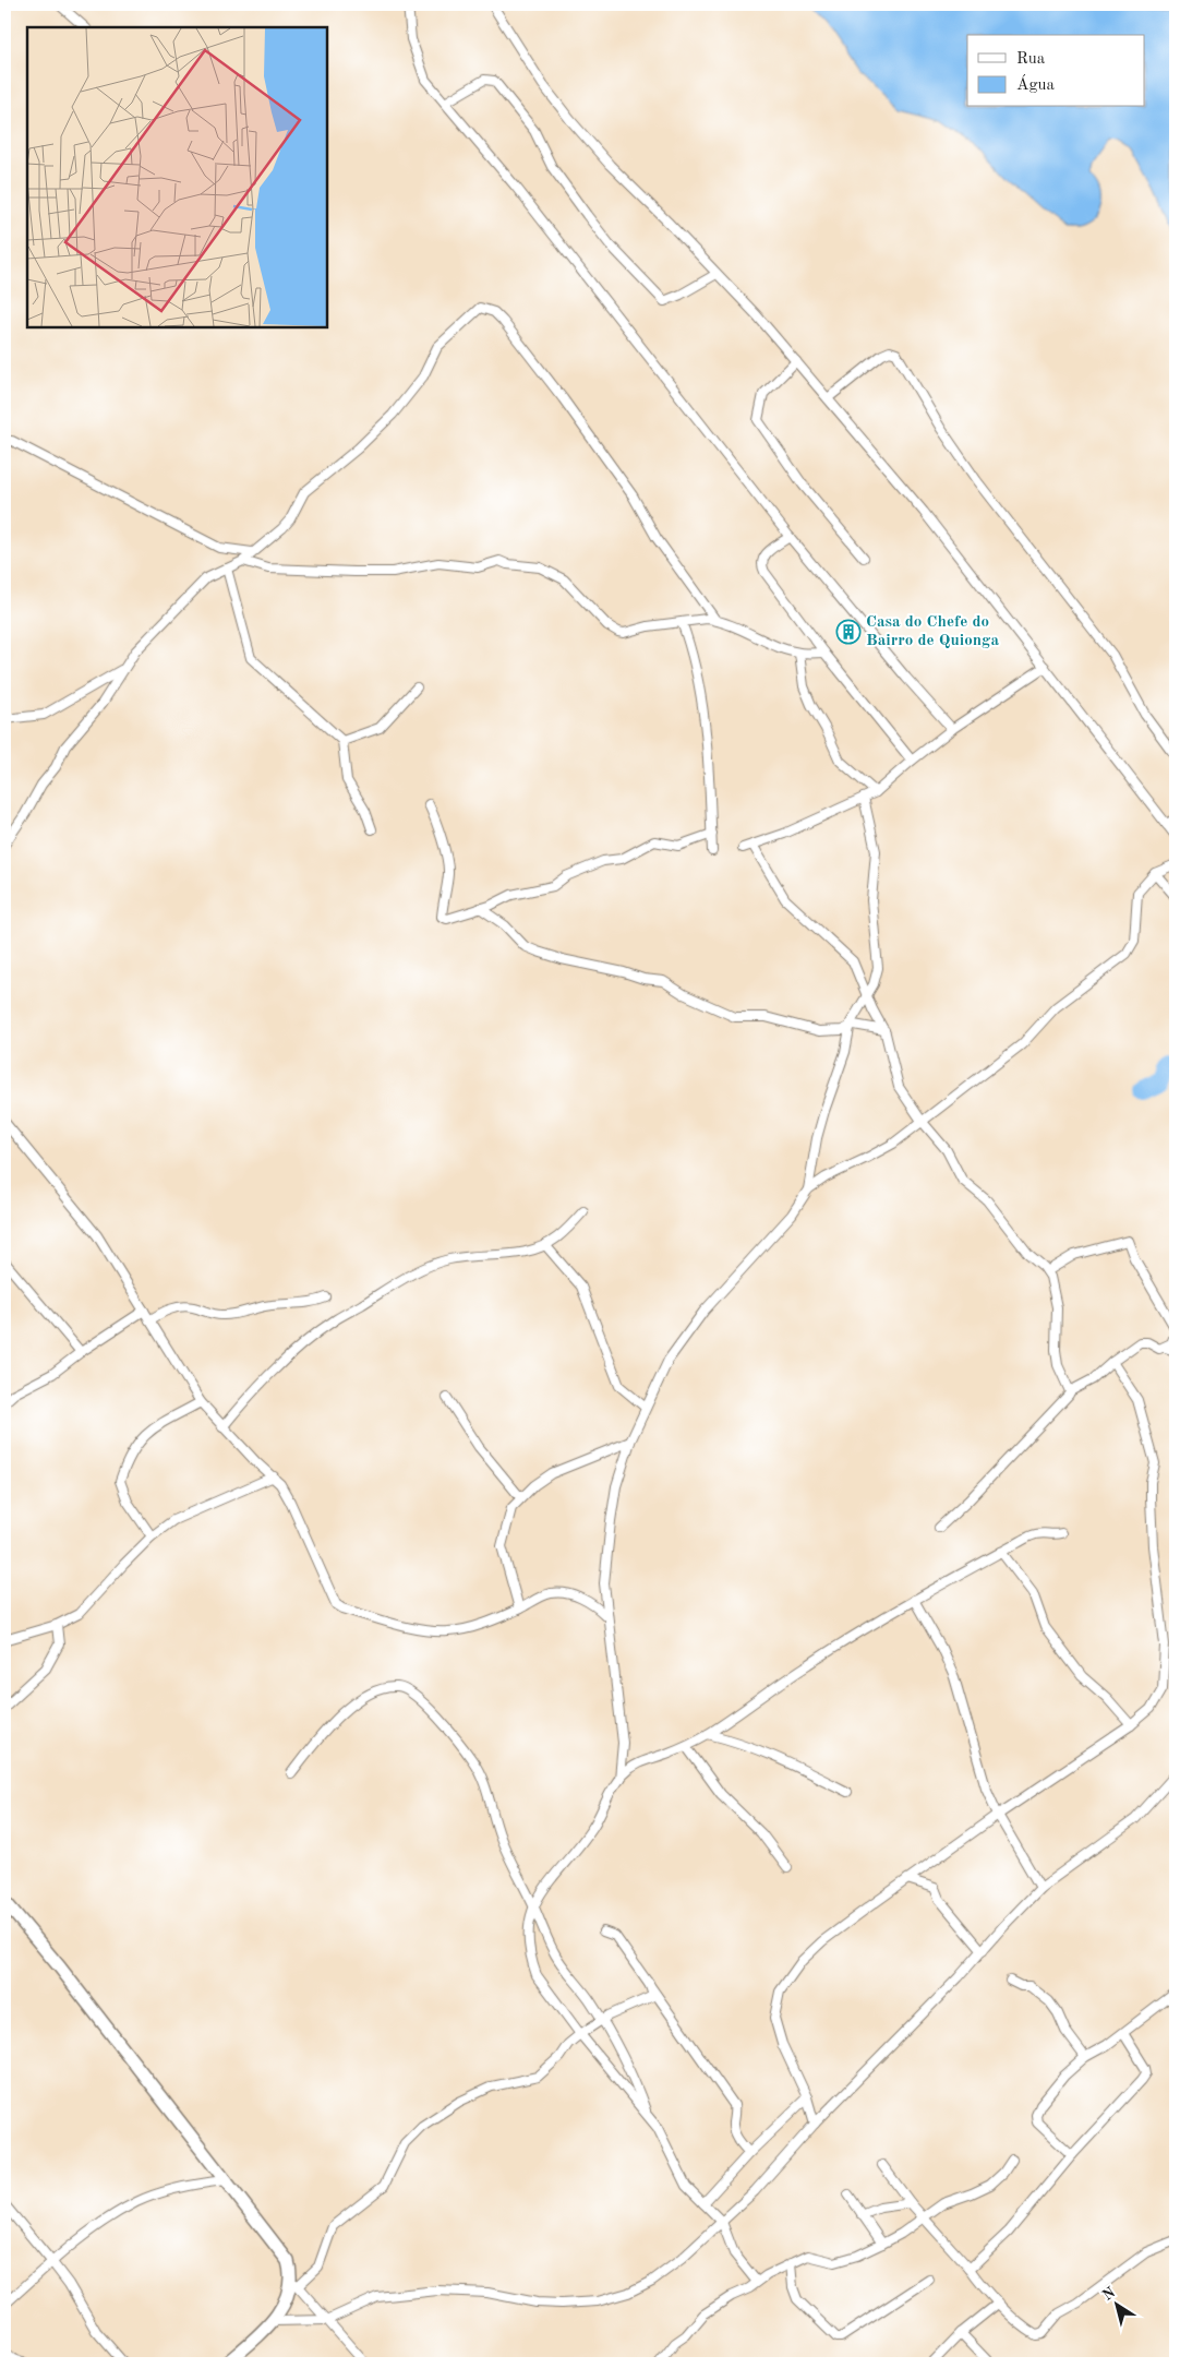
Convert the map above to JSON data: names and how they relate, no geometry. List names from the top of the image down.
{
  "places": {
    "building": ["Casa do Chefe do Bairro de Quionga"]
  },
  "legend": ["Rua", "Água"],
  "north": "top left"
}
